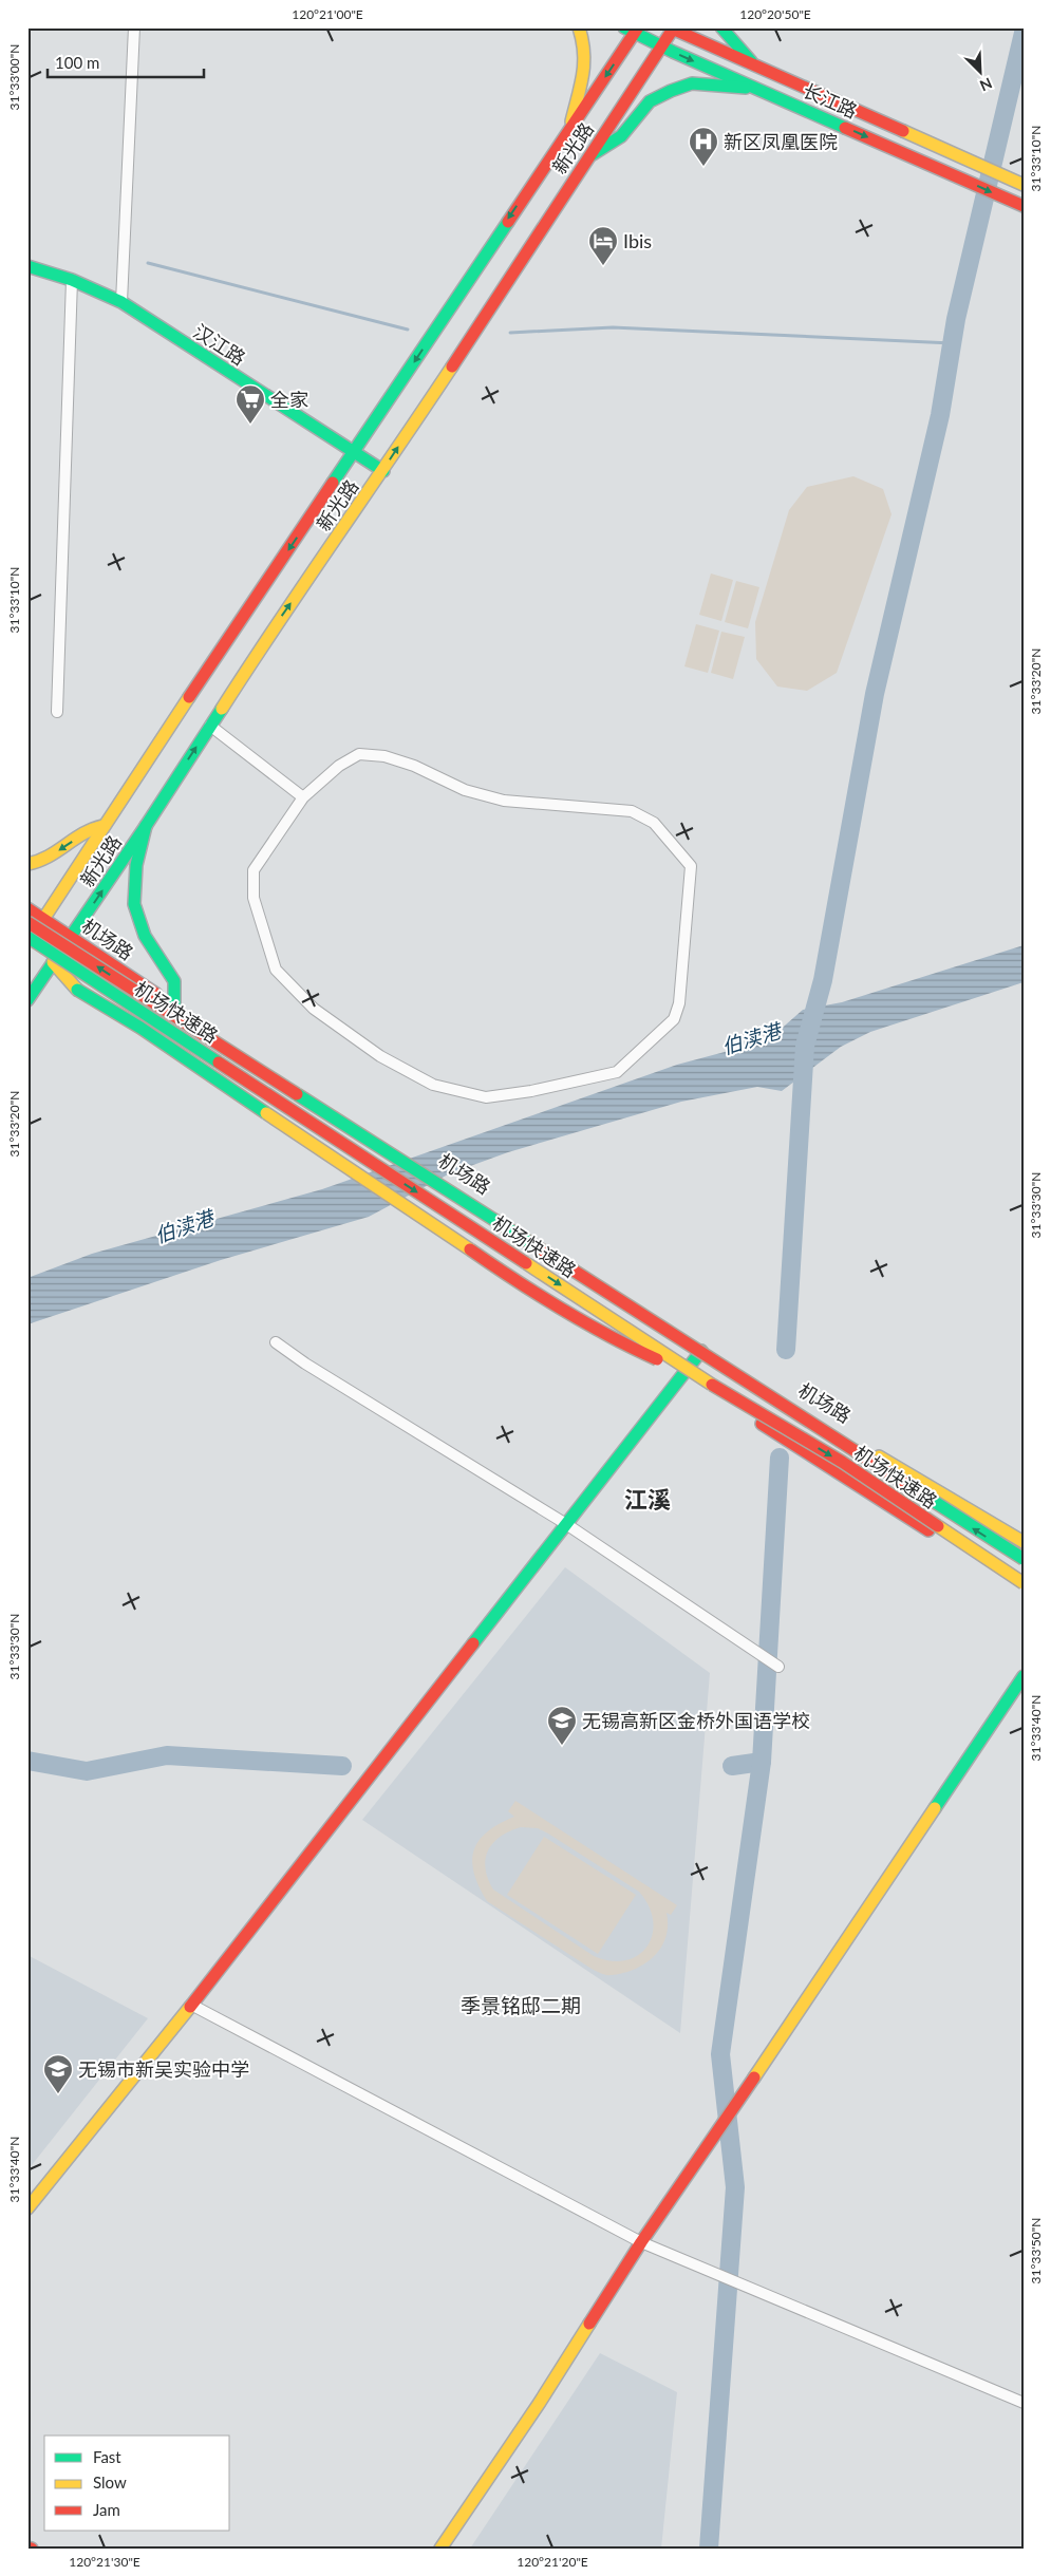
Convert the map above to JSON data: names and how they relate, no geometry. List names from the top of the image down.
{
  "streets": {
    "main road": [
      "长江路",
      "新光路",
      "汉江路",
      "机场路",
      "机场快速路"
    ]
  },
  "crossings": [
    ["长江路", "新光路"],
    ["新光路", "汉江路"],
    ["新光路", "机场路"]
  ],
  "districts": ["江溪", "季景铭邸二期"],
  "water": ["伯渎港"],
  "places": {
    "hospital": ["新区凤凰医院"],
    "hotel": ["Ibis"],
    "supermarket": ["全家"],
    "school or university": ["无锡高新区金桥外国语学校", "无锡市新吴实验中学"]
  },
  "legend": ["Fast", "Slow", "Jam"],
  "scale_bar": "100 m",
  "north": "bottom right",
  "coordinates": [
    "120°21'00\"E",
    "120°20'50\"E",
    "31°33'00\"N",
    "31°33'10\"N",
    "31°33'20\"N",
    "31°33'30\"N",
    "31°33'40\"N",
    "31°33'50\"N",
    "120°21'30\"E",
    "120°21'20\"E"
  ]
}
